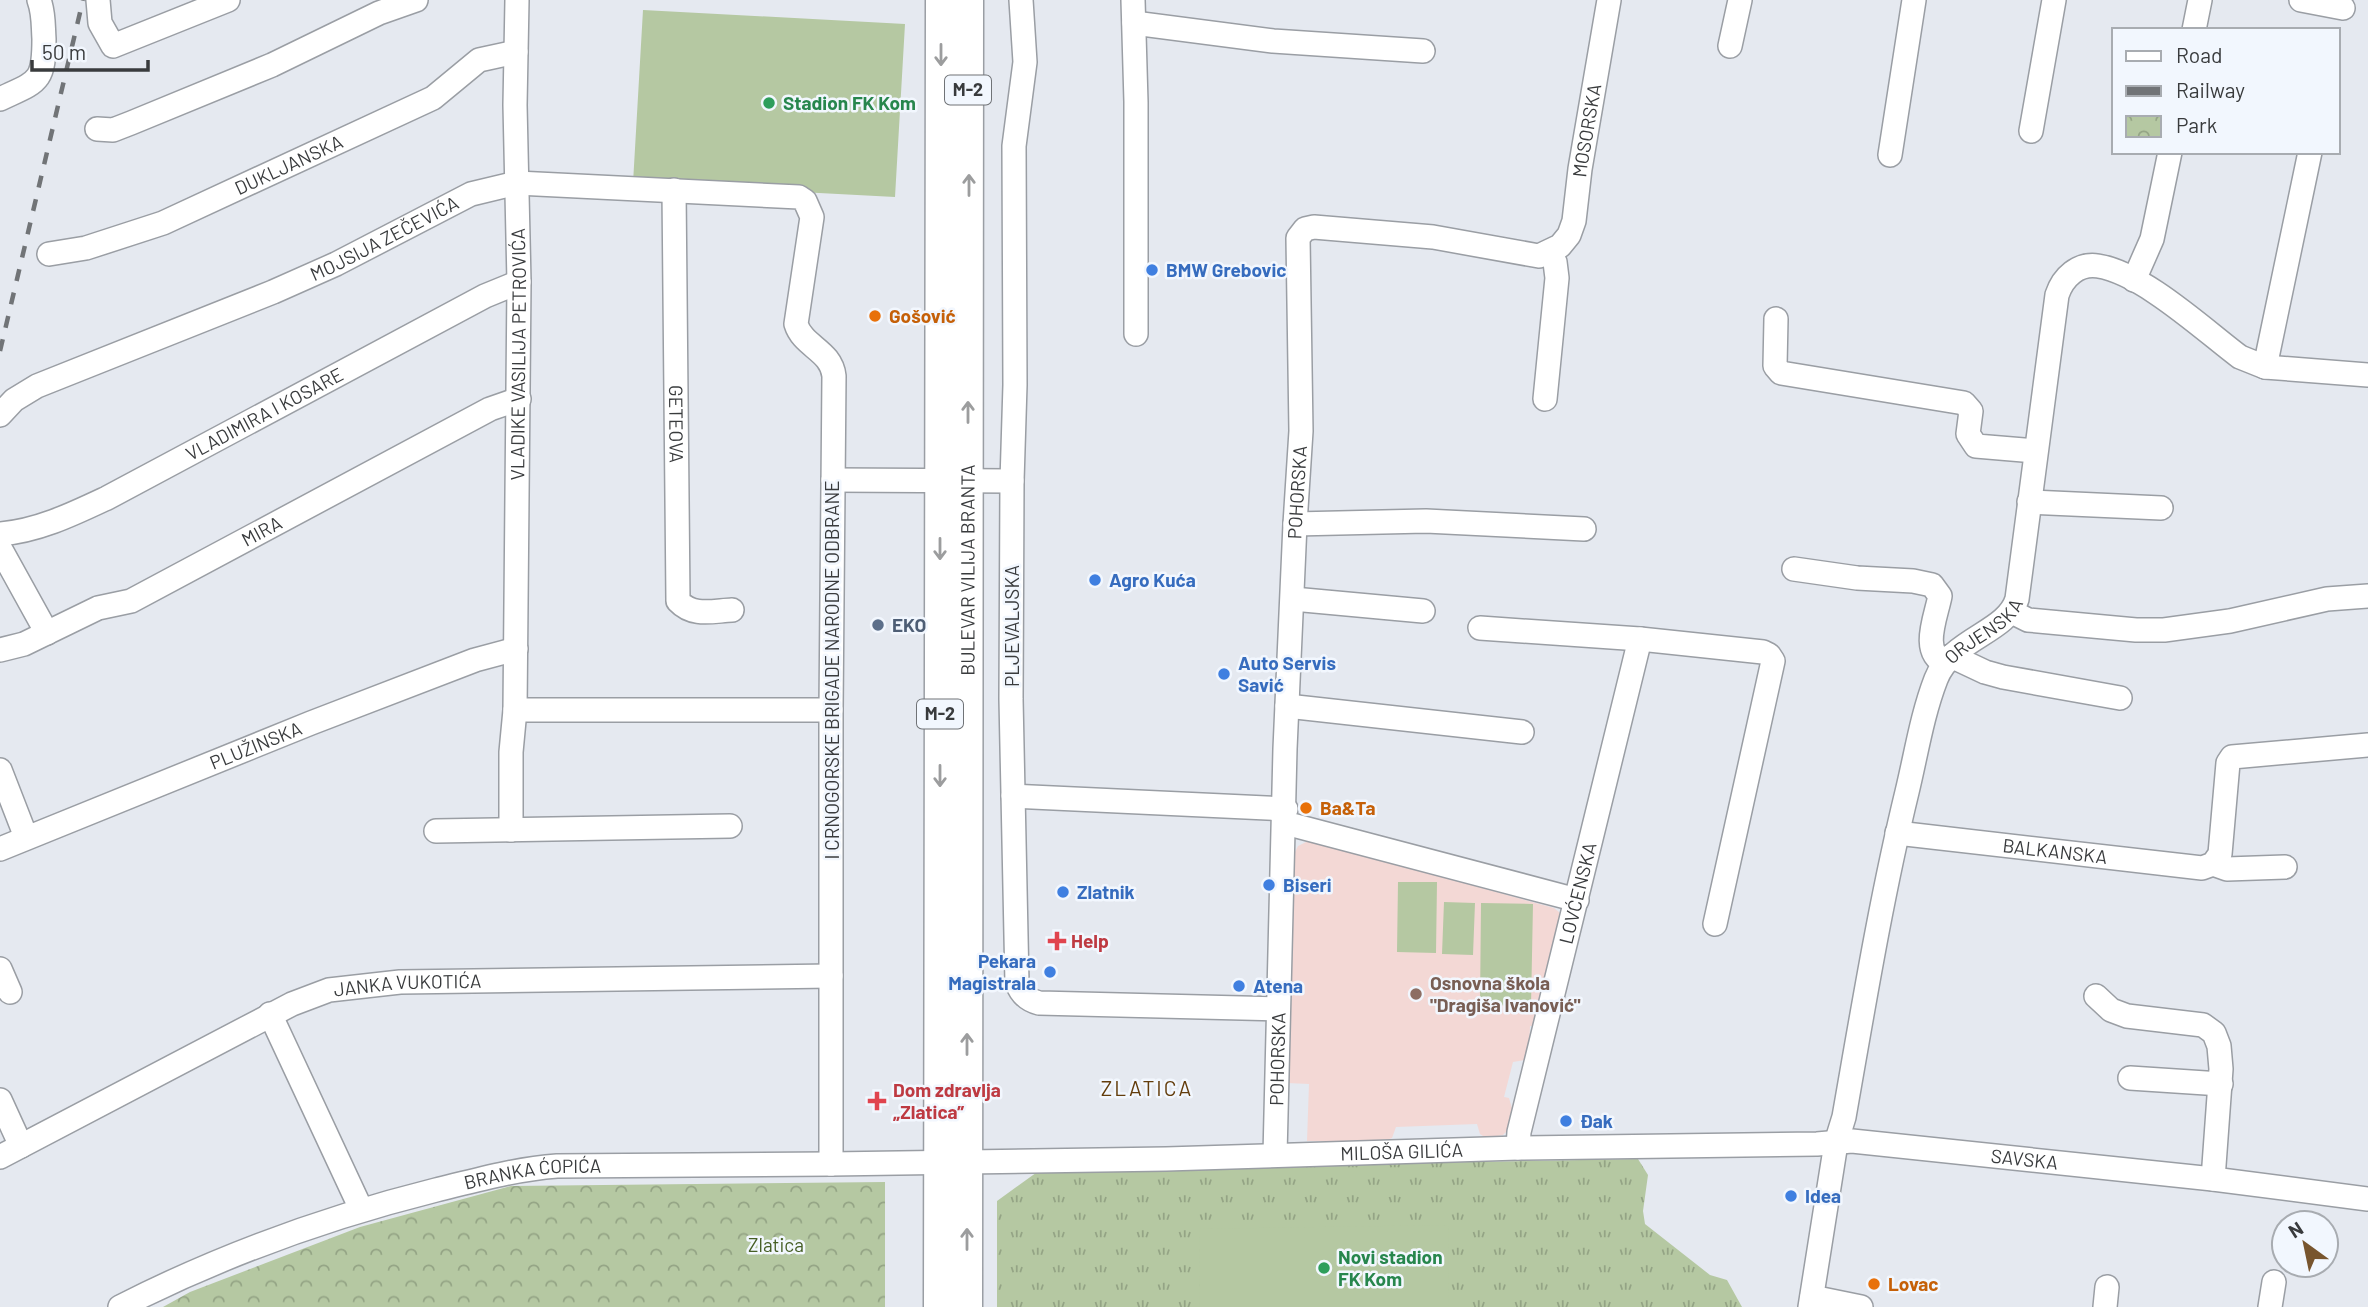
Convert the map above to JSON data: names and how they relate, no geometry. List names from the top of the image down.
{
  "streets": {
    "main road": ["M-2", "BULEVAR VILIJA BRANTA"],
    "street": [
      "MOSORSKA",
      "DUKLJANSKA",
      "MOJSIJA ZEČEVIĆA",
      "VLADIKE VASILIJA PETROVIĆA",
      "VLADIMIRA I KOSARE",
      "GETEOVA",
      "POHORSKA",
      "MIRA",
      "PLJEVALJSKA",
      "ORJENSKA",
      "I CRNOGORSKE BRIGADE NARODNE ODBRANE",
      "PLUŽINSKA",
      "BALKANSKA",
      "LOVĆENSKA",
      "JANKA VUKOTIĆA",
      "MILOŠA GILIĆA",
      "SAVSKA",
      "BRANKA ĆOPIĆA"
    ]
  },
  "crossings": [
    ["MOSORSKA", "POHORSKA"],
    ["DUKLJANSKA", "VLADIKE VASILIJA PETROVIĆA"],
    ["MOJSIJA ZEČEVIĆA", "VLADIKE VASILIJA PETROVIĆA"],
    ["MOJSIJA ZEČEVIĆA", "GETEOVA"],
    ["MOJSIJA ZEČEVIĆA", "I CRNOGORSKE BRIGADE NARODNE ODBRANE"],
    ["VLADIKE VASILIJA PETROVIĆA", "VLADIMIRA I KOSARE"],
    ["VLADIKE VASILIJA PETROVIĆA", "MIRA"],
    ["VLADIKE VASILIJA PETROVIĆA", "PLUŽINSKA"],
    ["POHORSKA", "PLJEVALJSKA"],
    ["POHORSKA", "MILOŠA GILIĆA"],
    ["BULEVAR VILIJA BRANTA", "MILOŠA GILIĆA"],
    ["BULEVAR VILIJA BRANTA", "BRANKA ĆOPIĆA"],
    ["ORJENSKA", "BALKANSKA"],
    ["ORJENSKA", "MILOŠA GILIĆA"],
    ["ORJENSKA", "SAVSKA"],
    ["I CRNOGORSKE BRIGADE NARODNE ODBRANE", "JANKA VUKOTIĆA"],
    ["I CRNOGORSKE BRIGADE NARODNE ODBRANE", "BRANKA ĆOPIĆA"],
    ["LOVĆENSKA", "MILOŠA GILIĆA"],
    ["MILOŠA GILIĆA", "SAVSKA"],
    ["MILOŠA GILIĆA", "BRANKA ĆOPIĆA"]
  ],
  "districts": ["ZLATICA"],
  "parks": ["Zlatica"],
  "places": {
    "other": [
      "Stadion FK Kom",
      "BMW Grebovic",
      "Gošović",
      "Agro Kuća",
      "EKO",
      "Auto Servis Savić",
      "Ba&Ta",
      "Biseri",
      "Zlatnik",
      "Pekara Magistrala",
      "Atena",
      "Osnovna škola \"Dragiša Ivanović\"",
      "Đak",
      "Idea",
      "Novi stadion FK Kom",
      "Lovac"
    ],
    "health": ["Help", "Dom zdravlja „Zlatica”"]
  },
  "legend": ["Road", "Railway", "Park"],
  "scale_bar": "50 m",
  "north": "top left"
}
